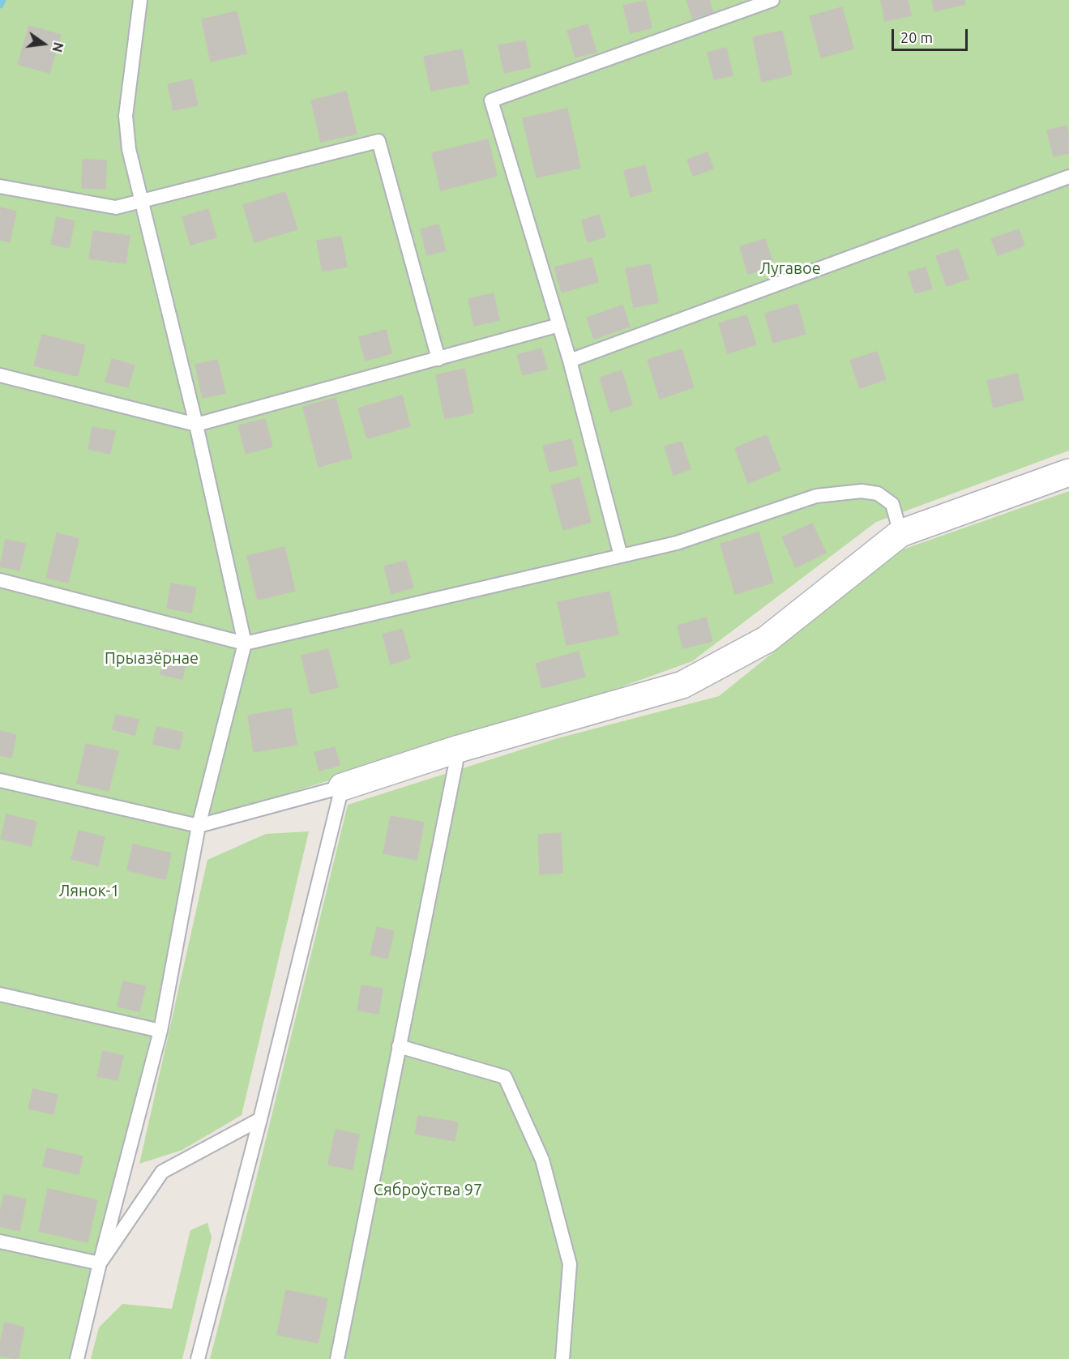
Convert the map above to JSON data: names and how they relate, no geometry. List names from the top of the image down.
{
  "parks": [
    "Лугавое",
    "Прыазёрнае",
    "Лянок-1",
    "Сяброўства 97"
  ],
  "scale_bar": "20 m",
  "north": "right"
}
